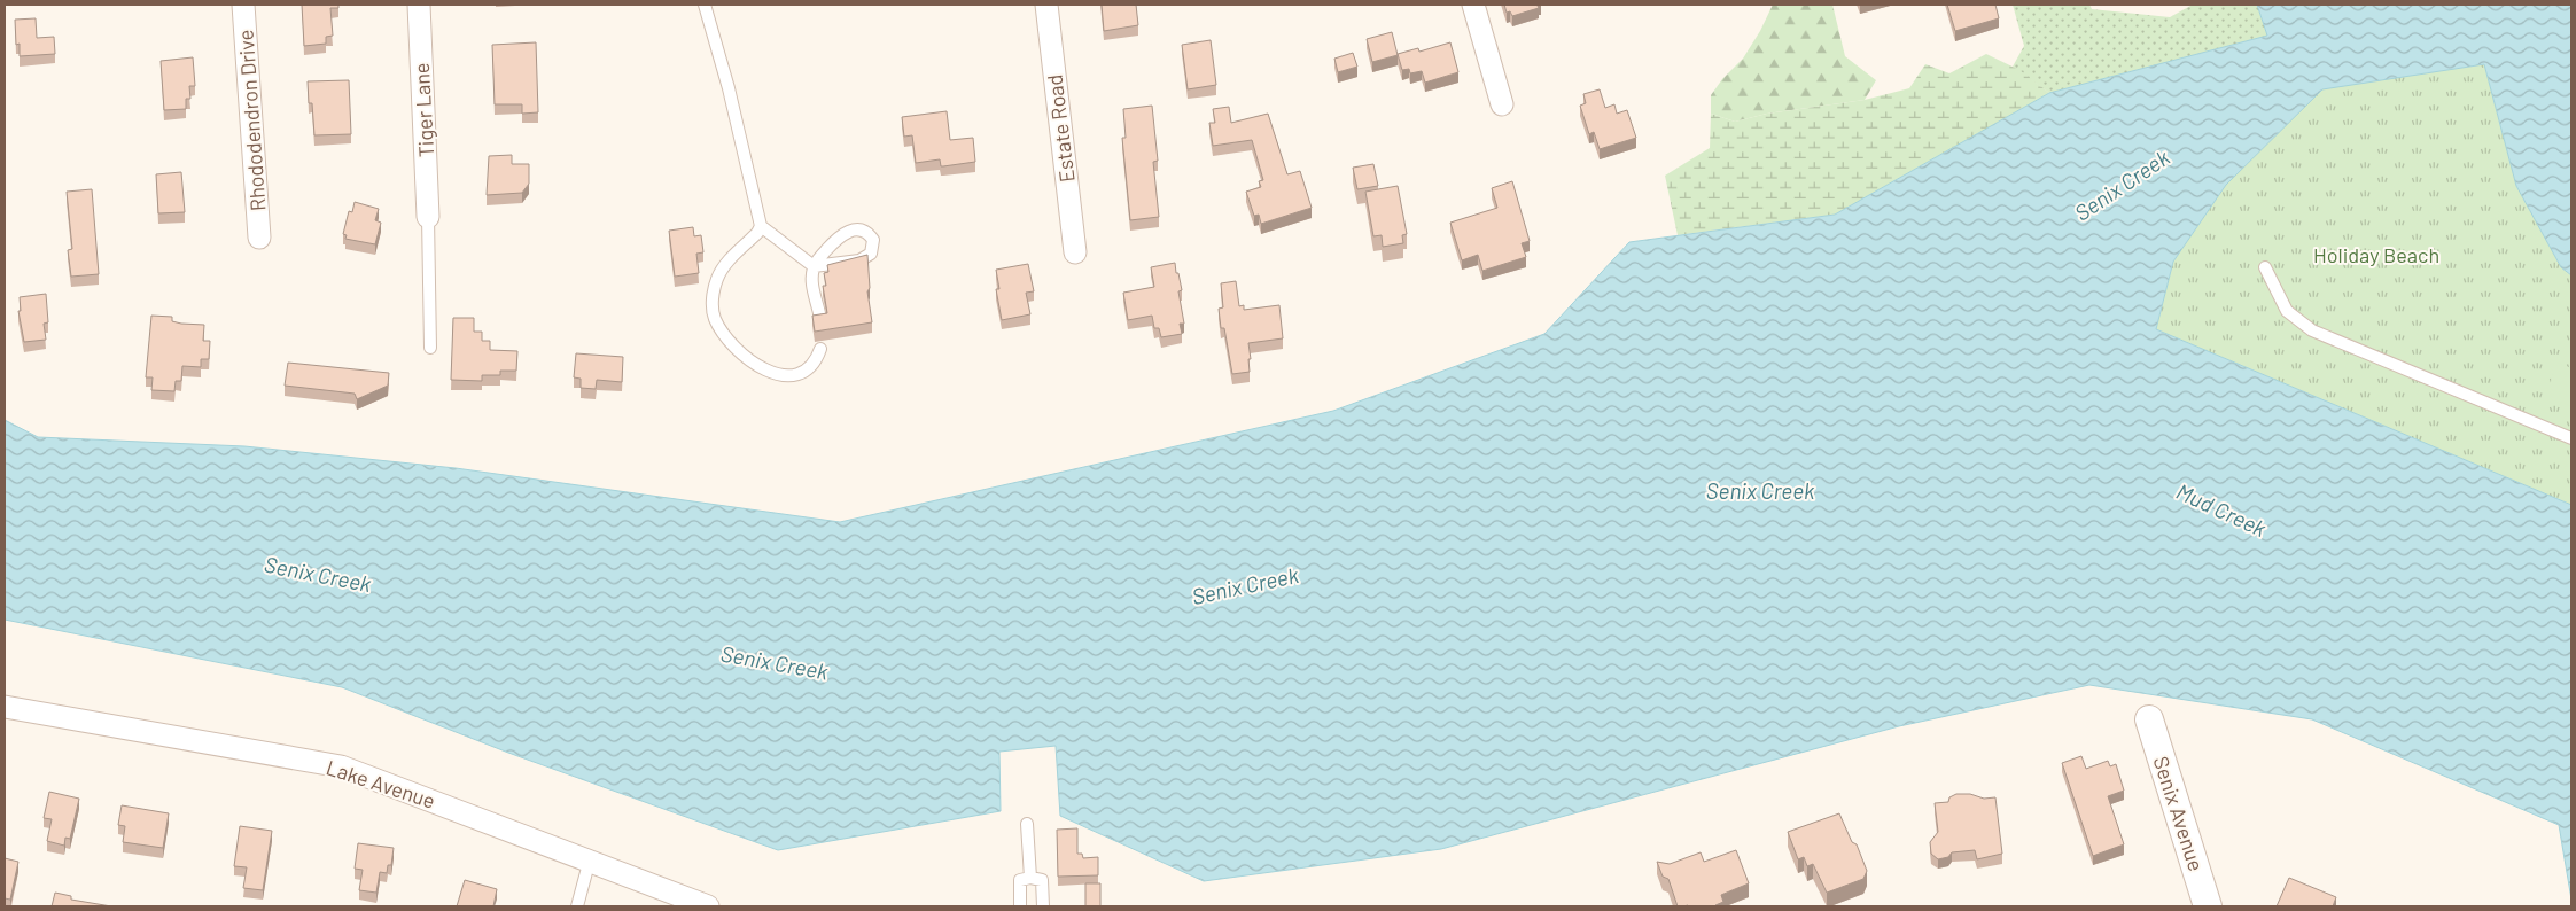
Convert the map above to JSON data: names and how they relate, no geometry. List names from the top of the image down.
{
  "streets": {
    "street": [
      "Tiger Lane",
      "Rhododendron Drive",
      "Estate Road",
      "Lake Avenue",
      "Senix Avenue"
    ]
  },
  "water": ["Senix Creek", "Mud Creek"],
  "parks": ["Holiday Beach"]
}
